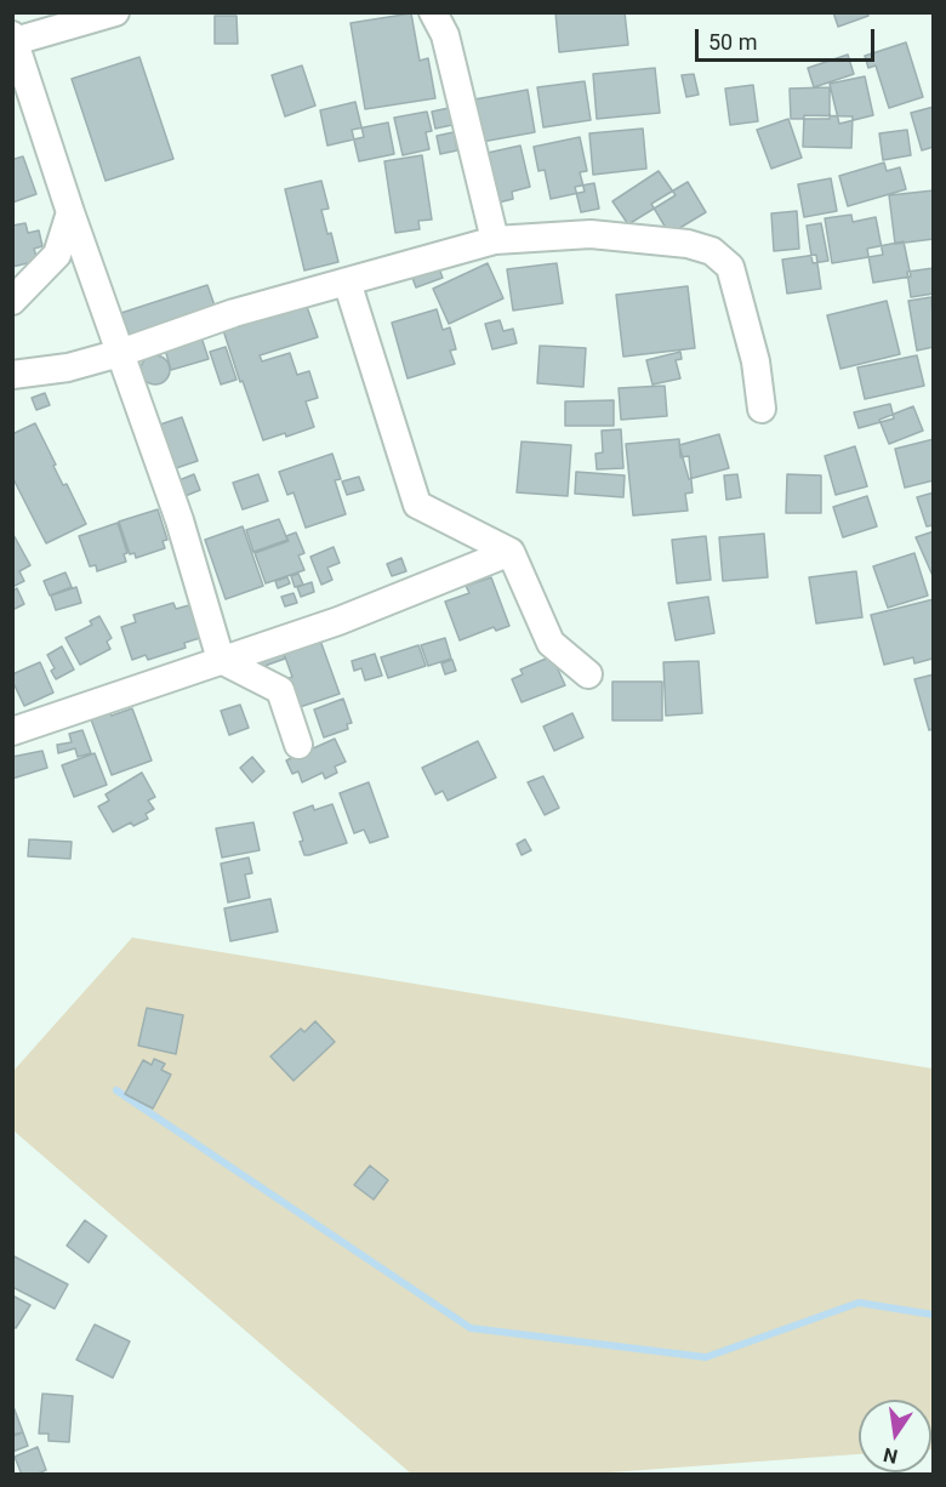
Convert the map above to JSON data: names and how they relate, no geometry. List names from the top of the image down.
{
  "scale_bar": "50 m",
  "north": "bottom"
}
